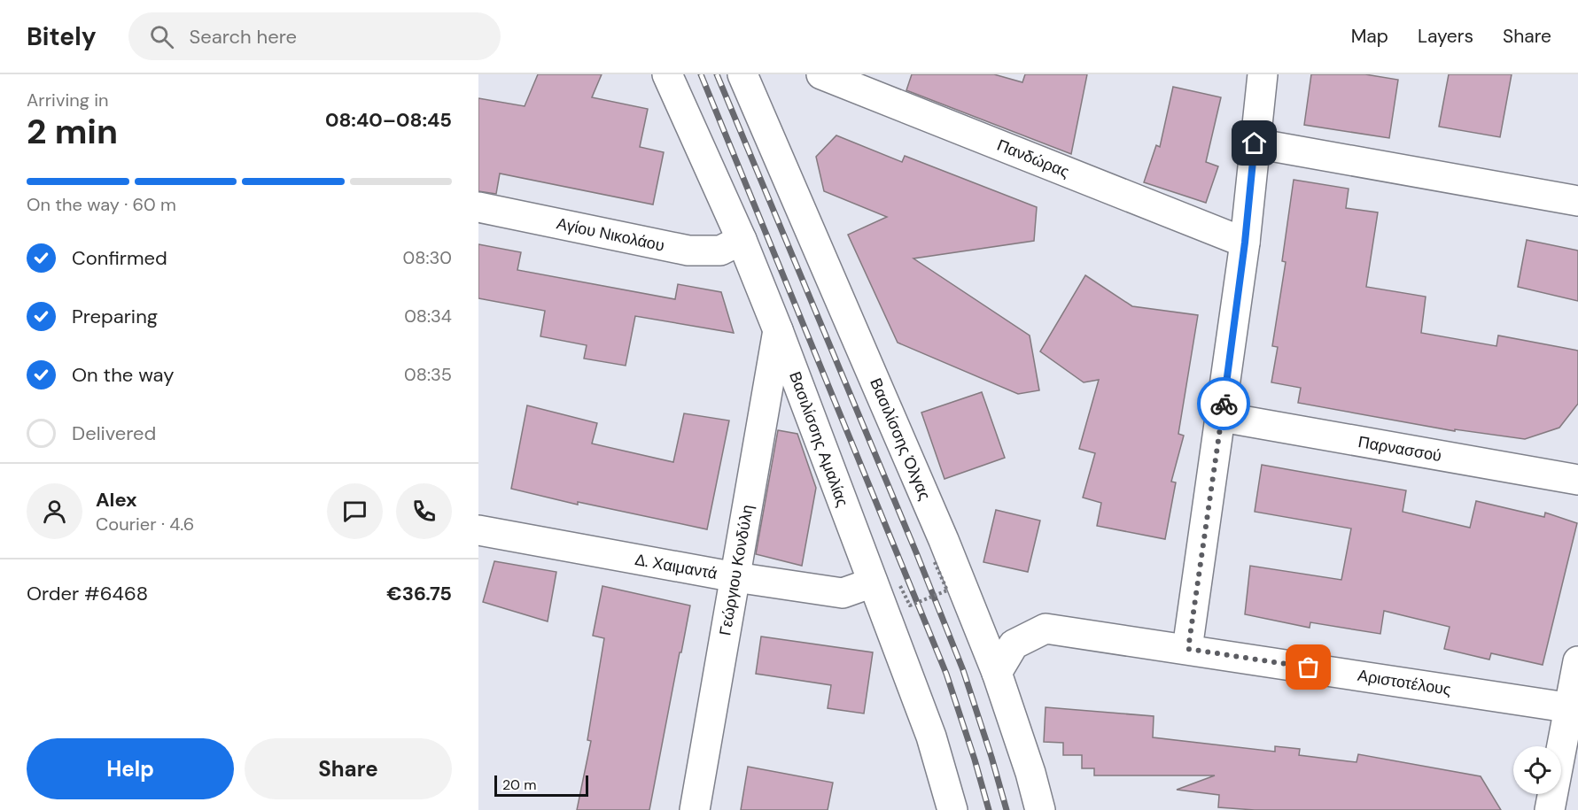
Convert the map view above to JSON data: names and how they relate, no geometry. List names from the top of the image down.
{
  "streets": {
    "street": [
      "Πανδώρας",
      "Αγίου Νικολάου",
      "Βασιλίσσης Αμαλίας",
      "Βασιλίσσης Όλγας",
      "Παρνασσού",
      "Δ. Χαιμαντά",
      "Γεώργιου Κονδύλη",
      "Αριστοτέλους"
    ]
  },
  "crossings": [
    ["Αγίου Νικολάου", "Βασιλίσσης Αμαλίας"],
    ["Βασιλίσσης Αμαλίας", "Δ. Χαιμαντά"],
    ["Βασιλίσσης Αμαλίας", "Γεώργιου Κονδύλη"],
    ["Βασιλίσσης Όλγας", "Αριστοτέλους"],
    ["Δ. Χαιμαντά", "Γεώργιου Κονδύλη"]
  ],
  "scale_bar": "20 m",
  "page": {
    "header": "Bitely",
    "search": "Search here",
    "nav": ["Map", "Layers", "Share"],
    "heading": ["2 min", "Arriving in", "08:40–08:45"],
    "panel": [
      "Alex",
      "Courier · 4.6",
      "Order #6468",
      "€36.75"
    ],
    "bar": "On the way · 60 m",
    "list": [
      ["Confirmed", "08:30"],
      ["Preparing", "08:34"],
      ["On the way", "08:35"],
      "Delivered"
    ],
    "buttons": ["Help", "Share"],
    "scale": "20 m"
  }
}
